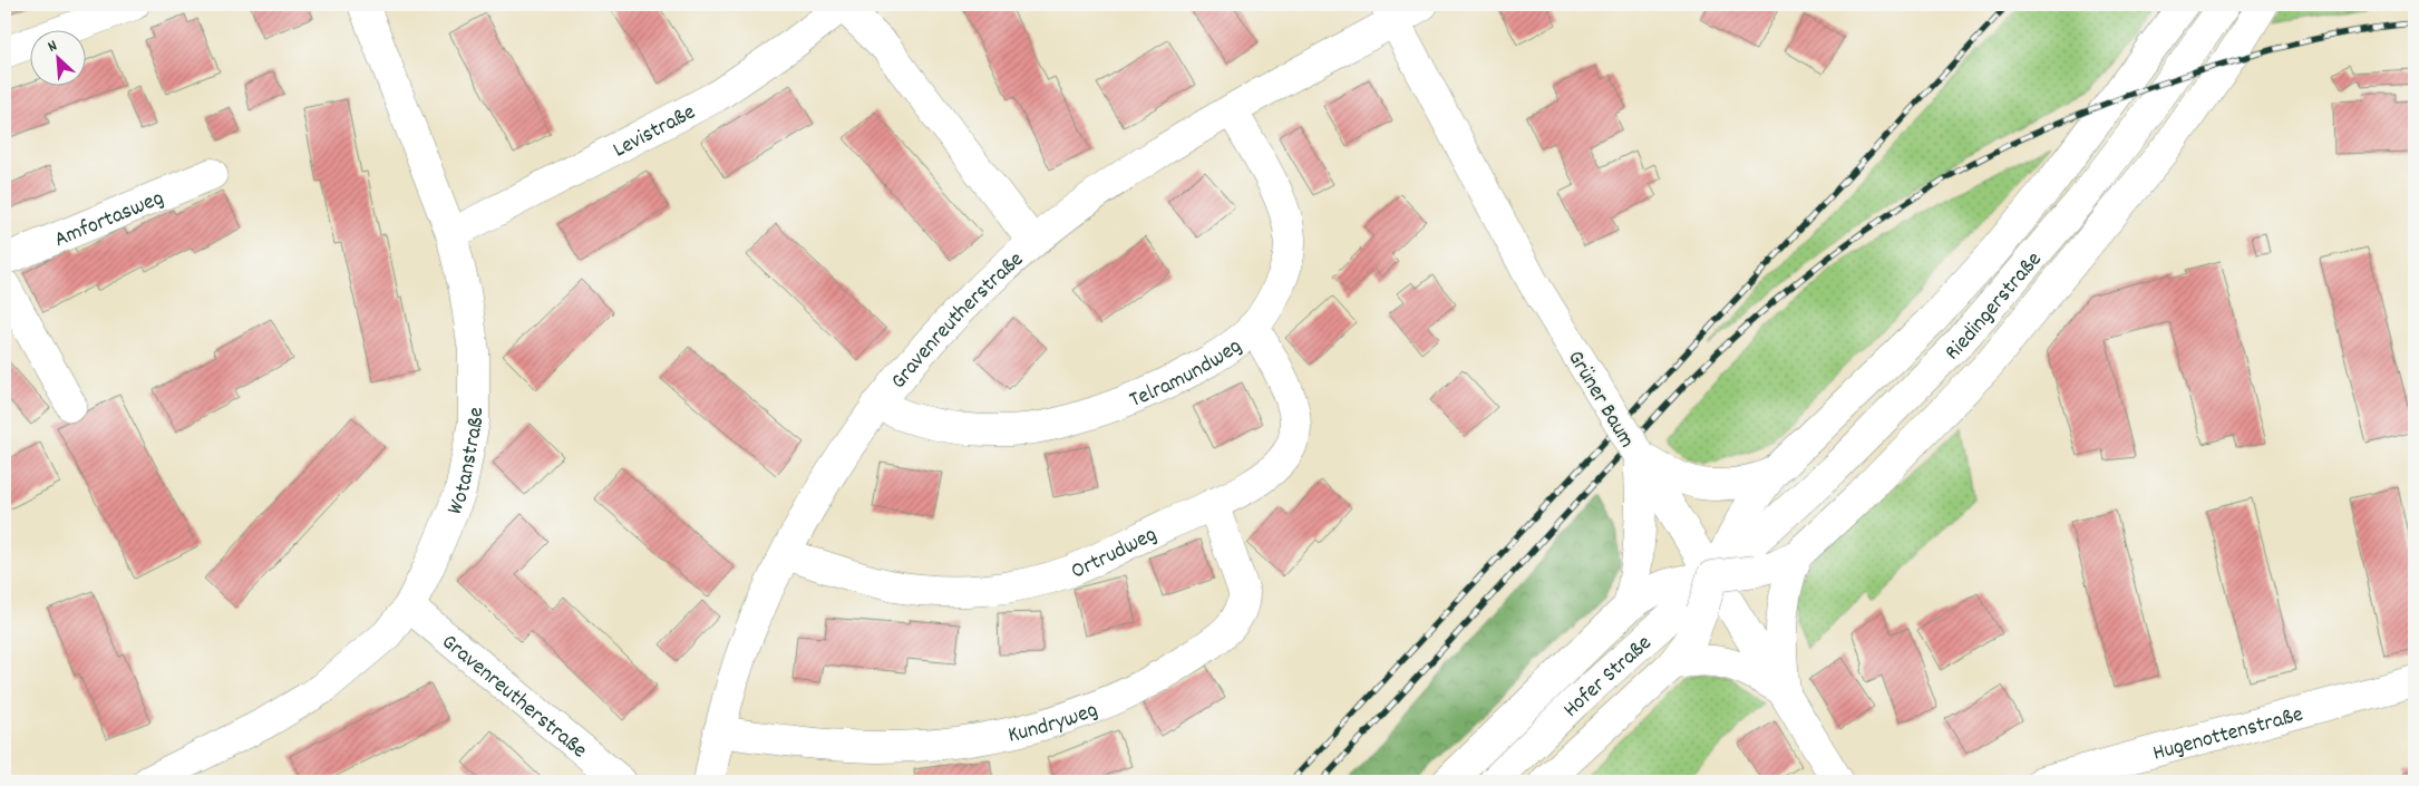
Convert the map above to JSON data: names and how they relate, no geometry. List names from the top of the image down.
{
  "streets": {
    "street": [
      "Levistraße",
      "Amfortasweg",
      "Riedingerstraße",
      "Gravenreutherstraße",
      "Telramundweg",
      "Grüner Baum",
      "Wotanstraße",
      "Ortrudweg",
      "Hofer Straße",
      "Kundryweg",
      "Hugenottenstraße"
    ]
  },
  "crossings": [
    ["Levistraße", "Gravenreutherstraße"],
    ["Levistraße", "Wotanstraße"],
    ["Riedingerstraße", "Grüner Baum"],
    ["Riedingerstraße", "Hofer Straße"],
    ["Gravenreutherstraße", "Telramundweg"],
    ["Gravenreutherstraße", "Grüner Baum"],
    ["Gravenreutherstraße", "Wotanstraße"],
    ["Gravenreutherstraße", "Ortrudweg"],
    ["Gravenreutherstraße", "Kundryweg"],
    ["Telramundweg", "Ortrudweg"],
    ["Grüner Baum", "Hofer Straße"],
    ["Ortrudweg", "Kundryweg"]
  ],
  "north": "top left"
}
